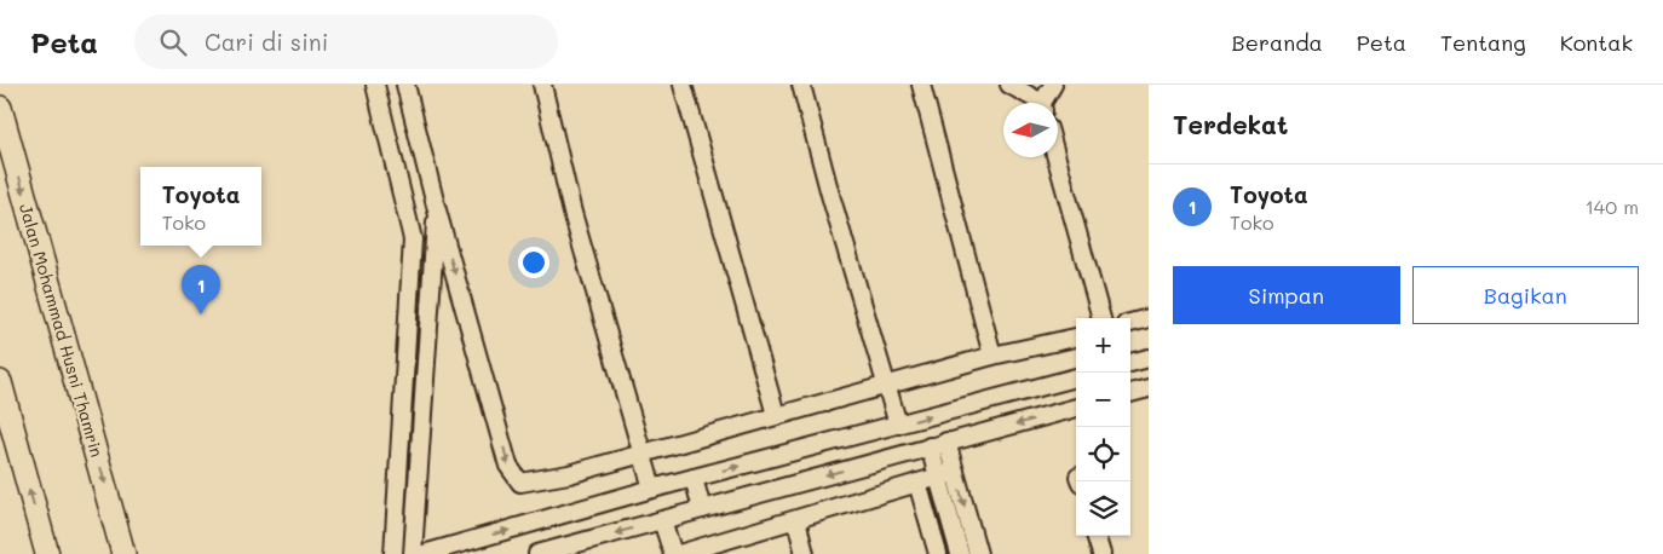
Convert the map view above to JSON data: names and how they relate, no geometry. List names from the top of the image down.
{
  "streets": {
    "street": ["Jalan Mohammad Husni Thamrin"]
  },
  "north": "left",
  "page": {
    "header": "Peta",
    "search": "Cari di sini",
    "nav": [
      "Beranda",
      "Peta",
      "Tentang",
      "Kontak"
    ],
    "heading": "Terdekat",
    "list": [
      {
        "mark": "1",
        "name": "Toyota",
        "note": "Toko",
        "value": "140 m"
      }
    ],
    "popup": ["Toyota", "Toko"],
    "buttons": ["Simpan", "Bagikan"],
    "pins": "1",
    "map_buttons": ["+", "−"]
  }
}
